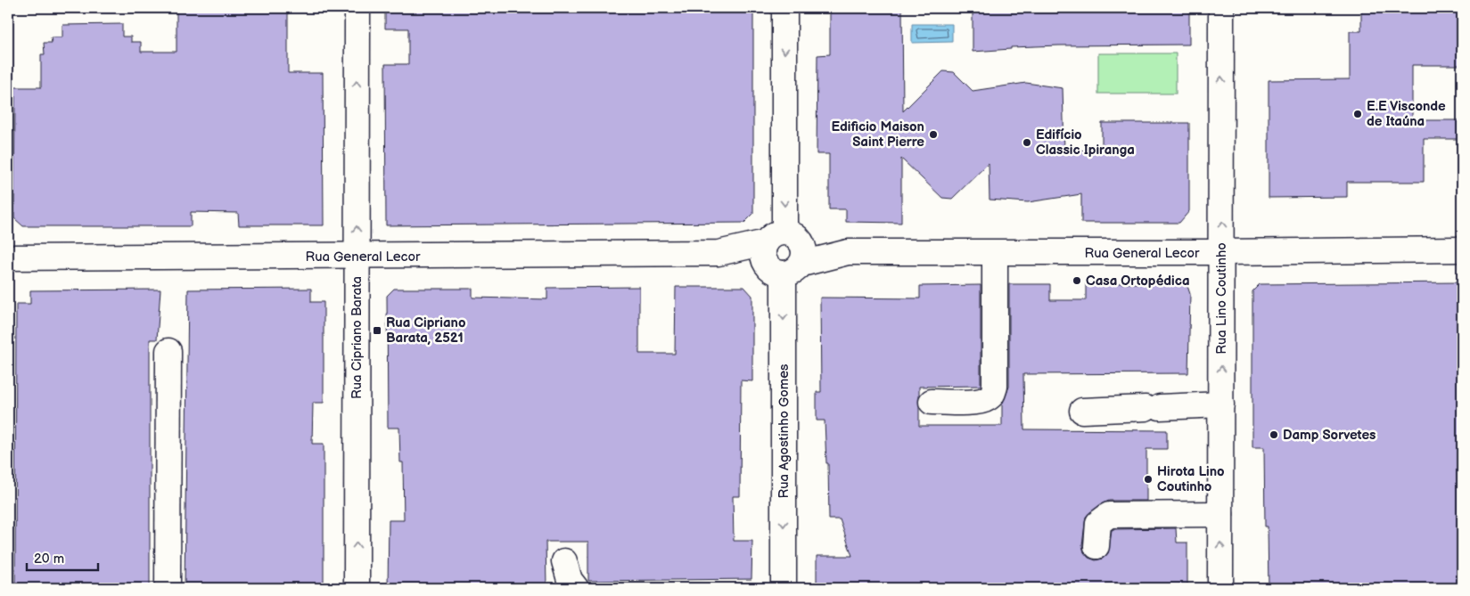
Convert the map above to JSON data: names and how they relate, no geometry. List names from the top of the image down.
{
  "streets": {
    "street": [
      "Rua General Lecor",
      "Rua Lino Coutinho",
      "Rua Cipriano Barata",
      "Rua Agostinho Gomes"
    ]
  },
  "crossings": [
    ["Rua General Lecor", "Rua Lino Coutinho"],
    ["Rua General Lecor", "Rua Cipriano Barata"],
    ["Rua General Lecor", "Rua Agostinho Gomes"]
  ],
  "one_way": ["Rua Lino Coutinho", "Rua Agostinho Gomes"],
  "places": {
    "other": [
      "E.E Visconde de Itaúna",
      "Edificio Maison Saint Pierre",
      "Edifício Classic Ipiranga",
      "Casa Ortopédica",
      "Damp Sorvetes",
      "Hirota Lino Coutinho"
    ],
    "transit": ["Rua Cipriano Barata, 2521"]
  },
  "scale_bar": "20 m"
}
